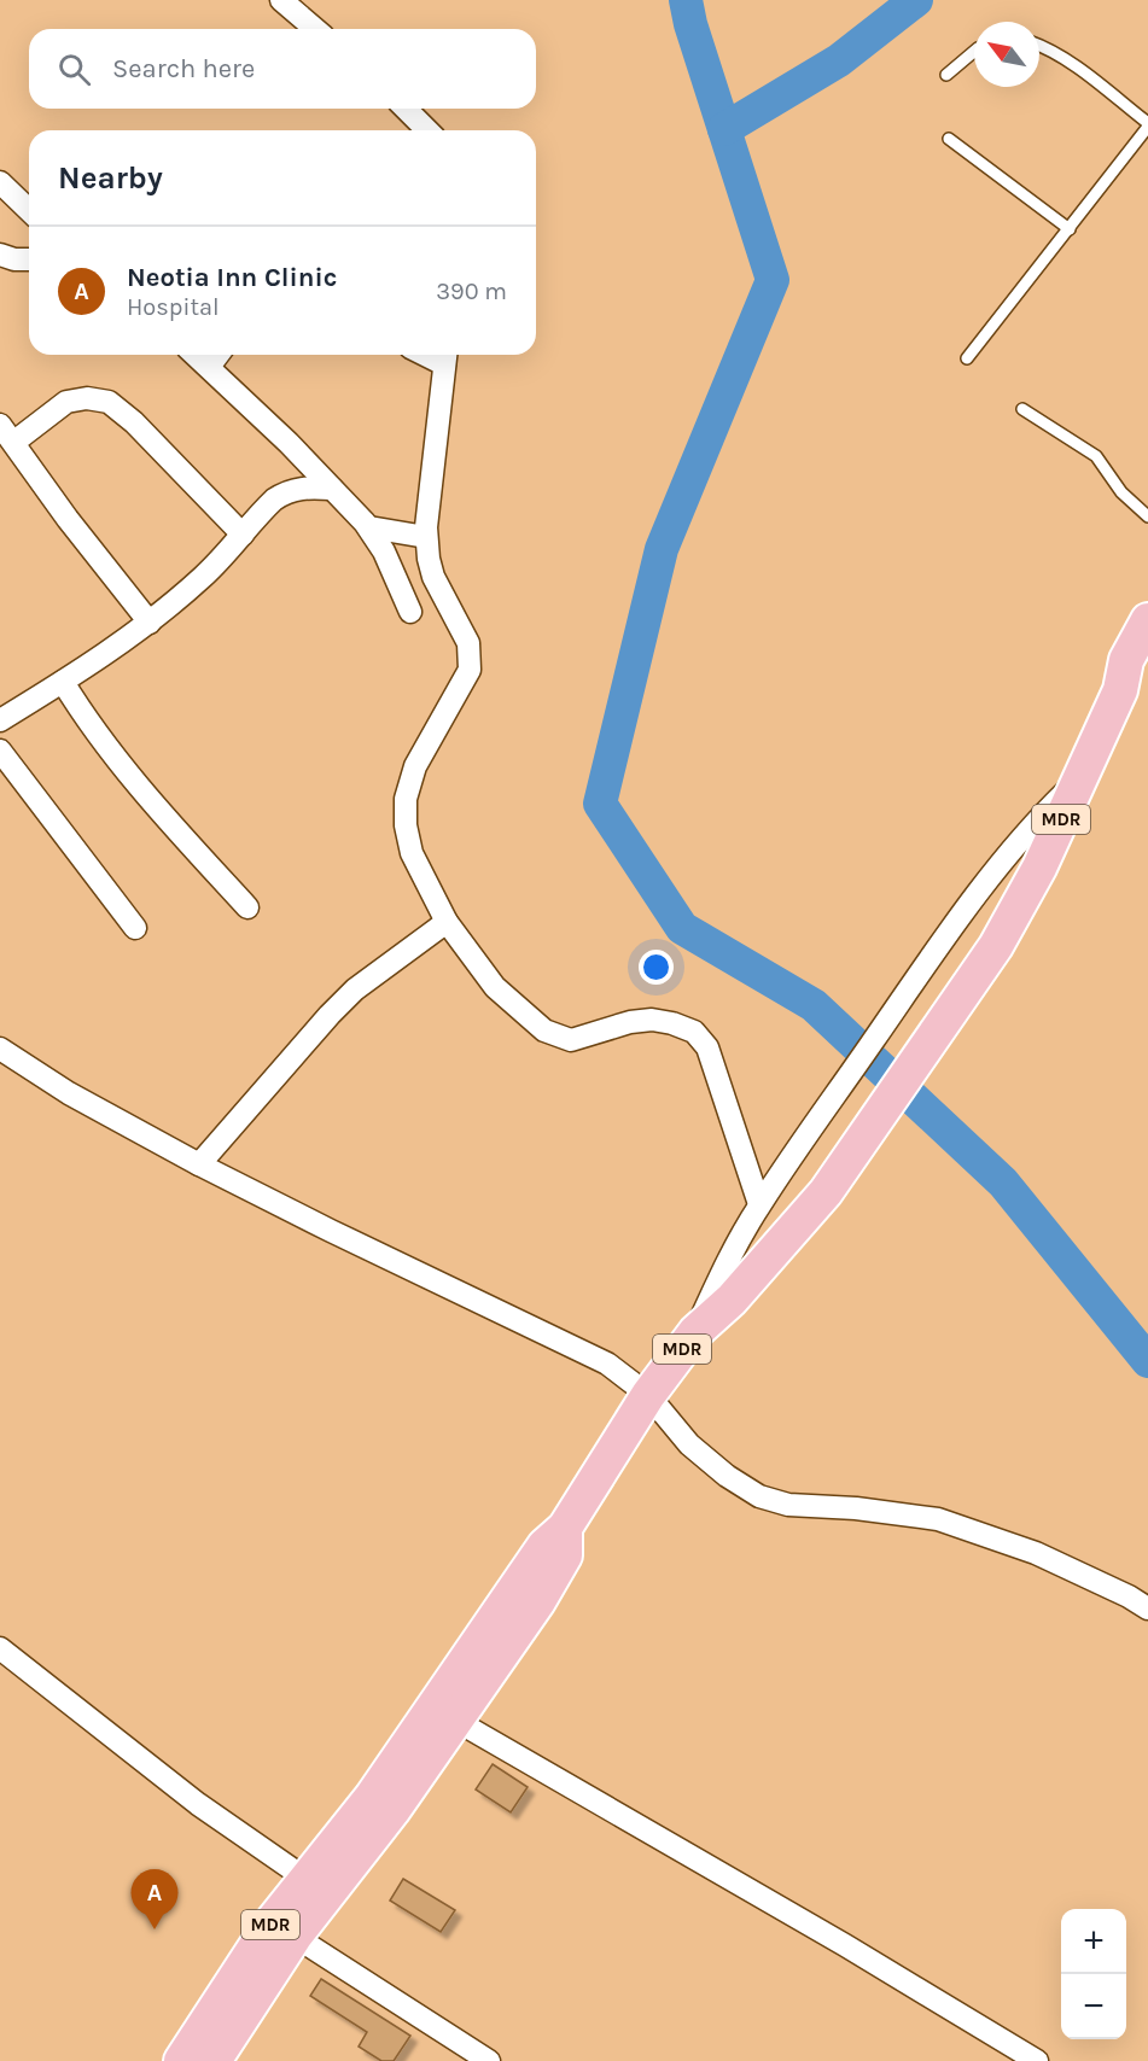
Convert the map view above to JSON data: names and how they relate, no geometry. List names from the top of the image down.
{
  "streets": {
    "main road": ["MDR"]
  },
  "north": "top left",
  "page": {
    "search": "Search here",
    "heading": "Nearby",
    "list": [
      {
        "mark": "A",
        "name": "Neotia Inn Clinic",
        "note": "Hospital",
        "value": "390 m"
      }
    ],
    "pins": "A",
    "map_buttons": ["+", "−"]
  }
}
